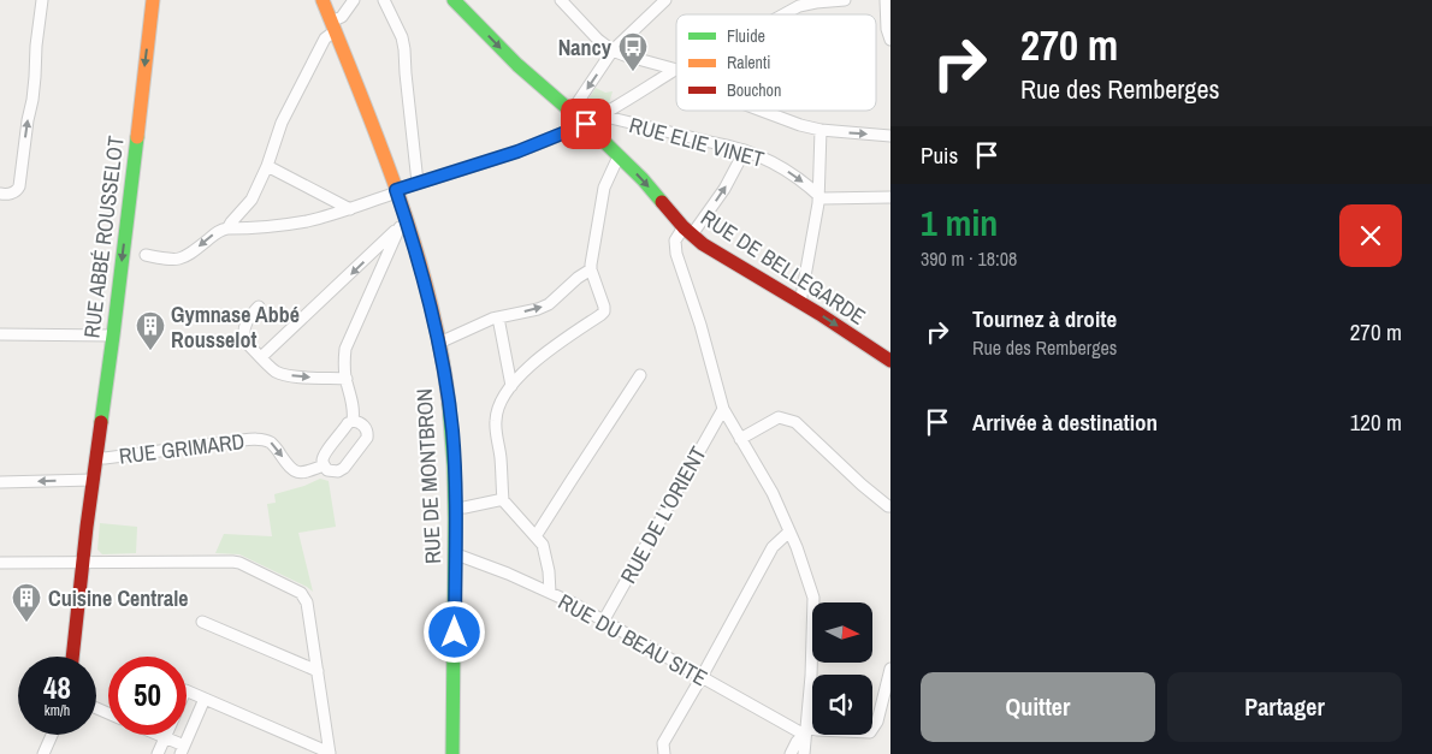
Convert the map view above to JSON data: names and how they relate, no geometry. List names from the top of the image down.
{
  "streets": {
    "street": [
      "RUE ELIE VINET",
      "RUE ABBÉ ROUSSELOT",
      "RUE DE BELLEGARDE",
      "RUE GRIMARD",
      "RUE DE MONTBRON",
      "RUE DE L'ORIENT",
      "RUE DU BEAU SITE"
    ]
  },
  "crossings": [
    ["RUE ABBÉ ROUSSELOT", "RUE GRIMARD"],
    ["RUE DE MONTBRON", "RUE DU BEAU SITE"],
    ["RUE DE L'ORIENT", "RUE DU BEAU SITE"]
  ],
  "one_way": ["RUE DE BELLEGARDE"],
  "places": {
    "bus stop": ["Nancy"],
    "building": ["Gymnase Abbé Rousselot", "Cuisine Centrale"]
  },
  "legend": ["Fluide", "Ralenti", "Bouchon"],
  "north": "right",
  "page": {
    "turn": ["270 m", "Rue des Remberges"],
    "then": "Puis",
    "heading": ["1 min", "390 m · 18:08"],
    "list": [
      {
        "name": "Tournez à droite",
        "note": "Rue des Remberges",
        "value": "270 m"
      },
      {
        "name": "Arrivée à destination",
        "value": "120 m"
      }
    ],
    "speed": "48 km/h",
    "limit": "50",
    "buttons": ["Quitter", "Partager"]
  }
}
